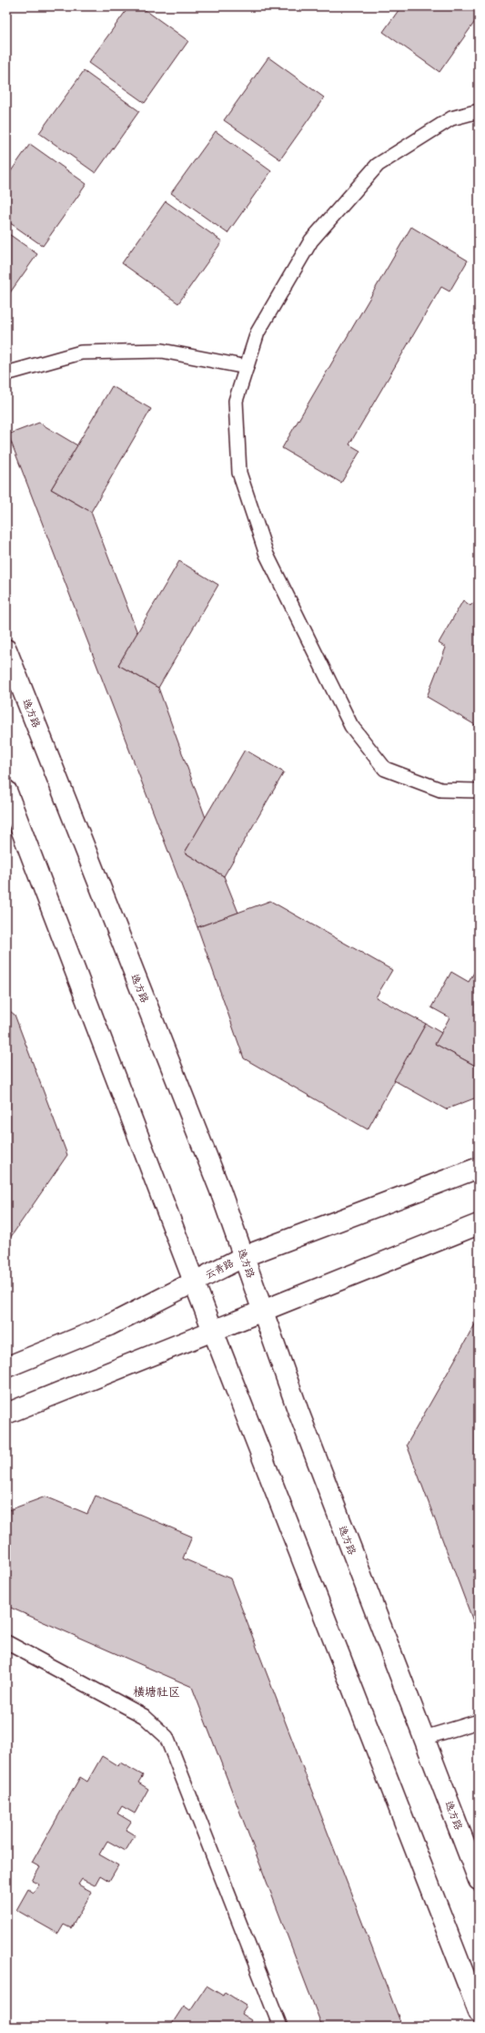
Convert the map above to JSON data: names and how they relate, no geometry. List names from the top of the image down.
{
  "streets": {
    "street": ["逸方路", "云青路"]
  },
  "crossings": [
    ["逸方路", "云青路"]
  ],
  "districts": ["横塘社区"]
}
